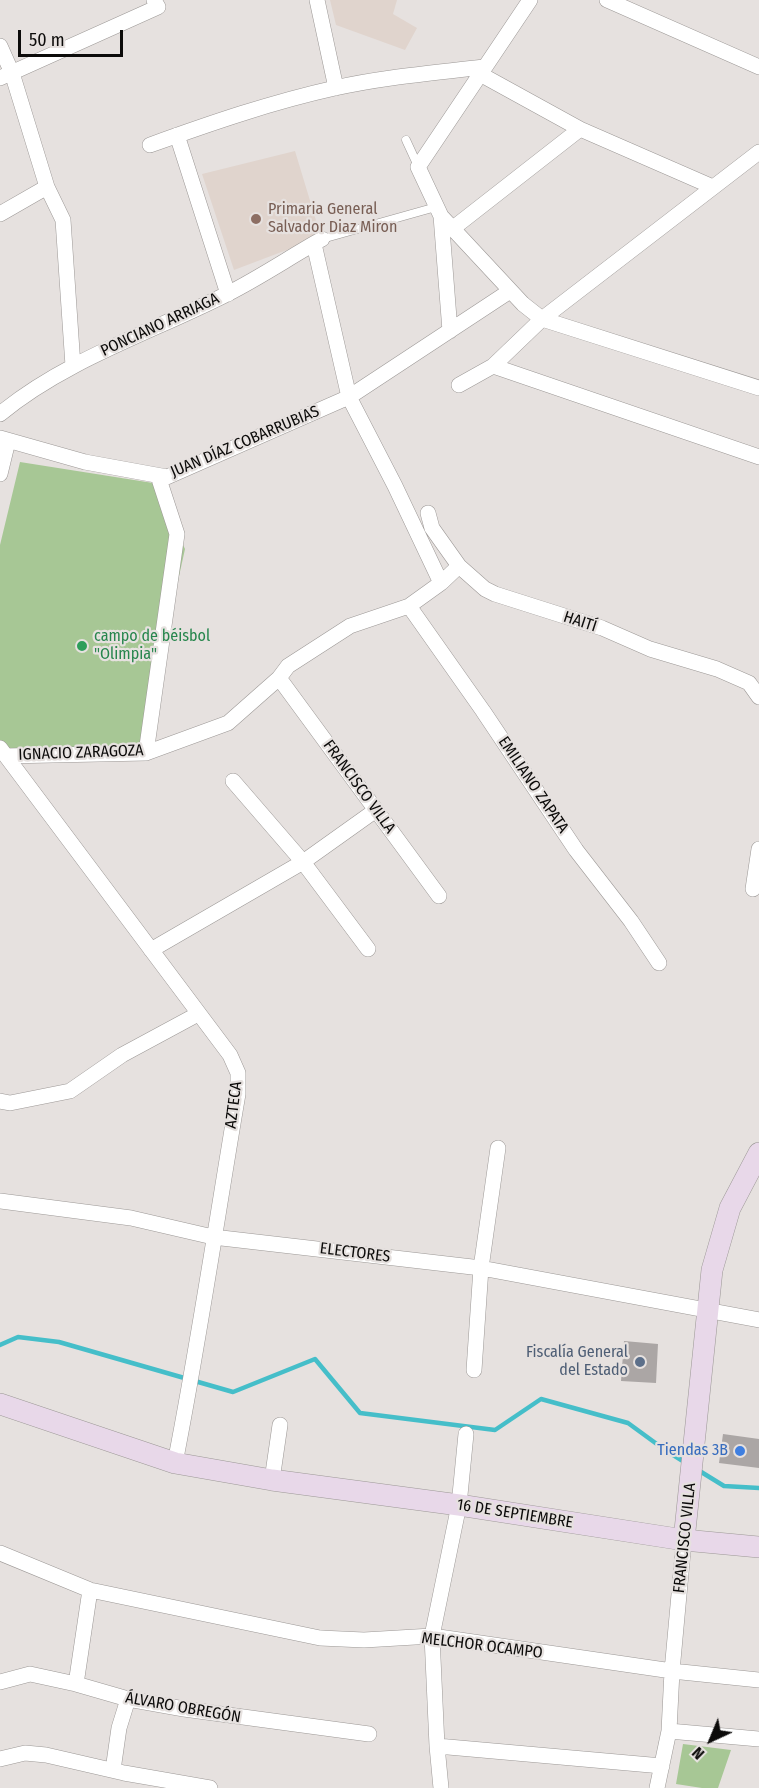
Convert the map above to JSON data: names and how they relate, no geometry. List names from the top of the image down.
{
  "streets": {
    "street": [
      "PONCIANO ARRIAGA",
      "JUAN DÍAZ COBARRUBIAS",
      "HAITÍ",
      "IGNACIO ZARAGOZA",
      "EMILIANO ZAPATA",
      "FRANCISCO VILLA",
      "AZTECA",
      "ELECTORES",
      "16 DE SEPTIEMBRE",
      "MELCHOR OCAMPO",
      "ÁLVARO OBREGÓN"
    ]
  },
  "crossings": [
    ["HAITÍ", "IGNACIO ZARAGOZA"],
    ["IGNACIO ZARAGOZA", "EMILIANO ZAPATA"],
    ["IGNACIO ZARAGOZA", "FRANCISCO VILLA"],
    ["IGNACIO ZARAGOZA", "AZTECA"],
    ["FRANCISCO VILLA", "ELECTORES"],
    ["FRANCISCO VILLA", "16 DE SEPTIEMBRE"],
    ["FRANCISCO VILLA", "MELCHOR OCAMPO"],
    ["AZTECA", "ELECTORES"],
    ["AZTECA", "16 DE SEPTIEMBRE"]
  ],
  "places": [
    "Primaria General Salvador Diaz Miron",
    "campo de béisbol \"Olimpia\"",
    "Fiscalía General del Estado",
    "Tiendas 3B"
  ],
  "scale_bar": "50 m",
  "north": "bottom left"
}
